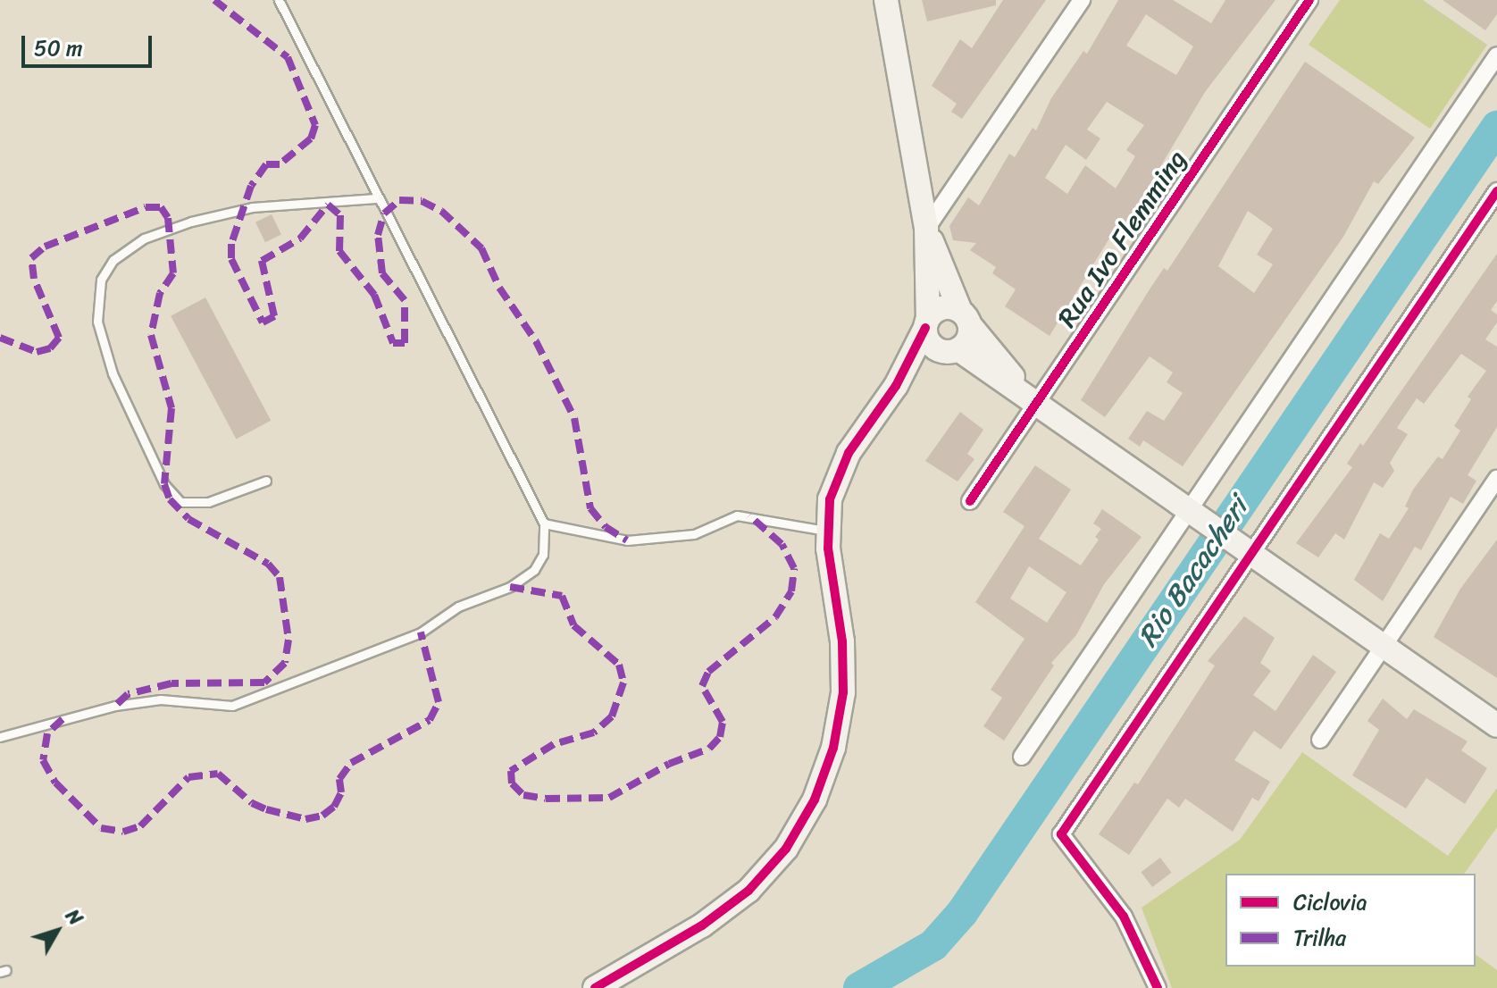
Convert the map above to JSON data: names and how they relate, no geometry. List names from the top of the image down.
{
  "streets": {
    "street": ["Rua Ivo Flemming"]
  },
  "water": ["Rio Bacacheri"],
  "legend": ["Ciclovia", "Trilha"],
  "scale_bar": "50 m",
  "north": "top right"
}
